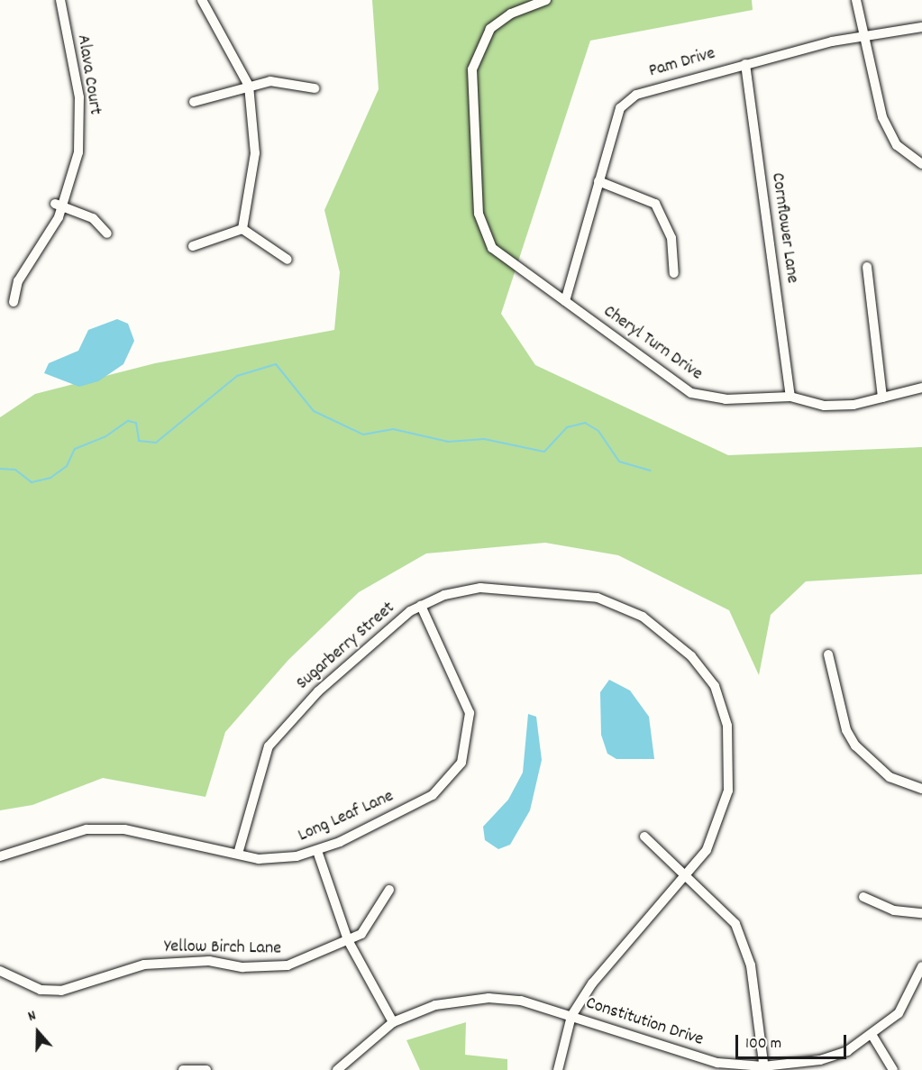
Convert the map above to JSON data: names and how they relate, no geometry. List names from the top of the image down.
{
  "streets": {
    "street": [
      "Pam Drive",
      "Alava Court",
      "Cornflower Lane",
      "Cheryl Turn Drive",
      "Sugarberry Street",
      "Long Leaf Lane",
      "Yellow Birch Lane",
      "Constitution Drive"
    ]
  },
  "crossings": [
    ["Pam Drive", "Cornflower Lane"],
    ["Pam Drive", "Cheryl Turn Drive"],
    ["Cornflower Lane", "Cheryl Turn Drive"],
    ["Sugarberry Street", "Long Leaf Lane"],
    ["Sugarberry Street", "Constitution Drive"]
  ],
  "scale_bar": "100 m",
  "north": "top"
}
